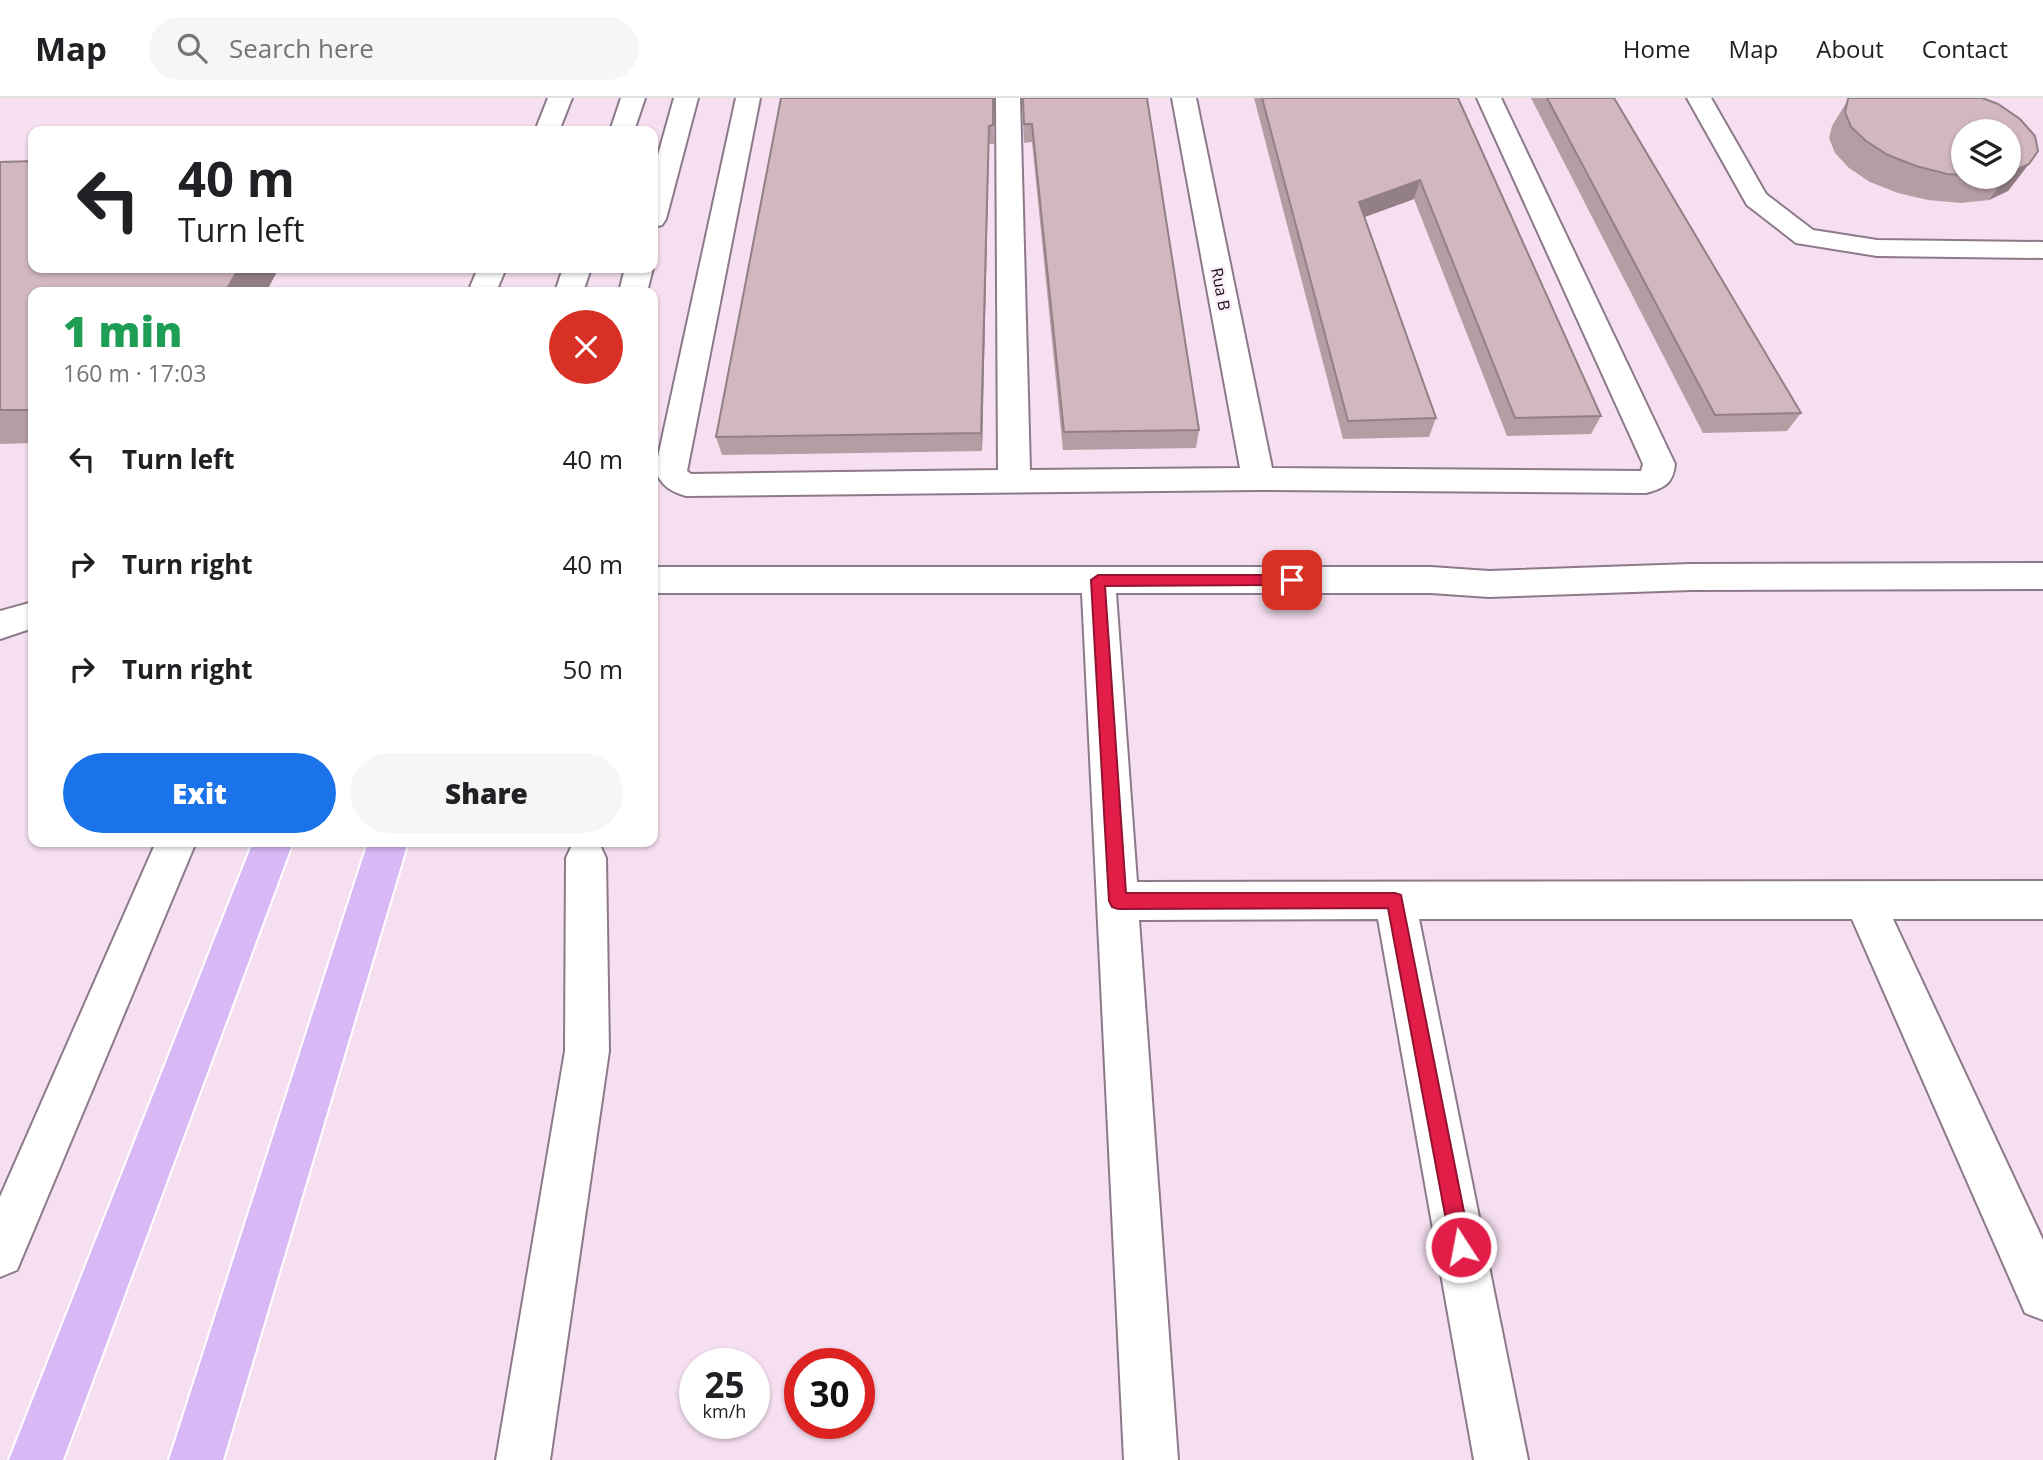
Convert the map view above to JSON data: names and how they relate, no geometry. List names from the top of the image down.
{
  "streets": {
    "street": ["Rua B"]
  },
  "page": {
    "header": "Map",
    "search": "Search here",
    "nav": [
      "Home",
      "Map",
      "About",
      "Contact"
    ],
    "turn": ["40 m", "Turn left"],
    "heading": ["1 min", "160 m · 17:03"],
    "list": [
      {
        "name": "Turn left",
        "value": "40 m"
      },
      {
        "name": "Turn right",
        "value": "40 m"
      },
      {
        "name": "Turn right",
        "value": "50 m"
      }
    ],
    "buttons": ["Exit", "Share"],
    "speed": "25 km/h",
    "limit": "30"
  }
}
